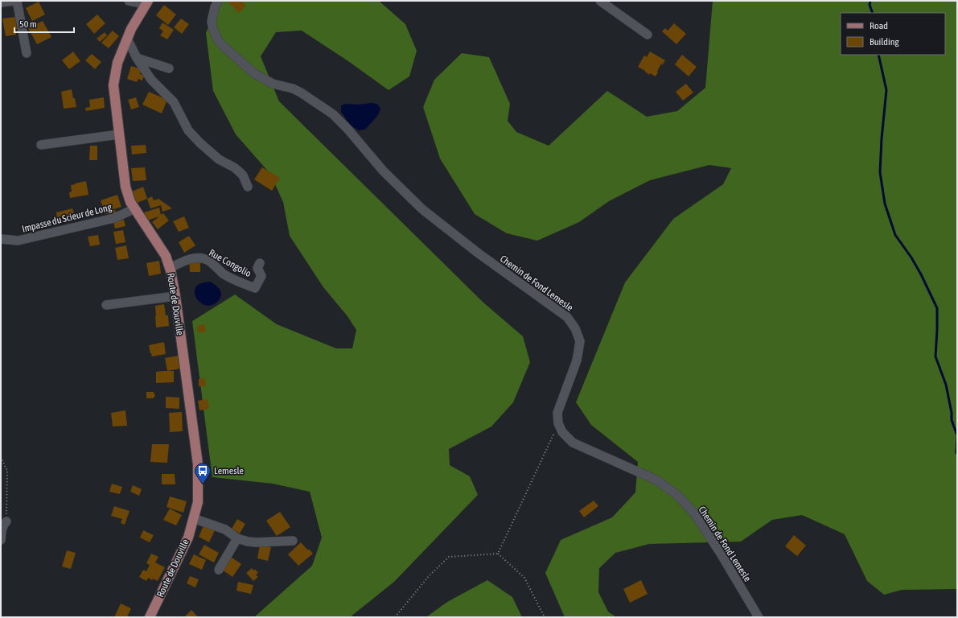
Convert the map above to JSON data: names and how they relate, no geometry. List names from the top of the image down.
{
  "streets": {
    "main road": ["Route de Douville"],
    "street": ["Impasse du Scieur de Long", "Rue Congolio", "Chemin de Fond Lemesle"]
  },
  "crossings": [
    ["Impasse du Scieur de Long", "Route de Douville"],
    ["Rue Congolio", "Route de Douville"]
  ],
  "places": {
    "bus stop": ["Lemesle"]
  },
  "legend": ["Road", "Building"],
  "scale_bar": "50 m"
}
